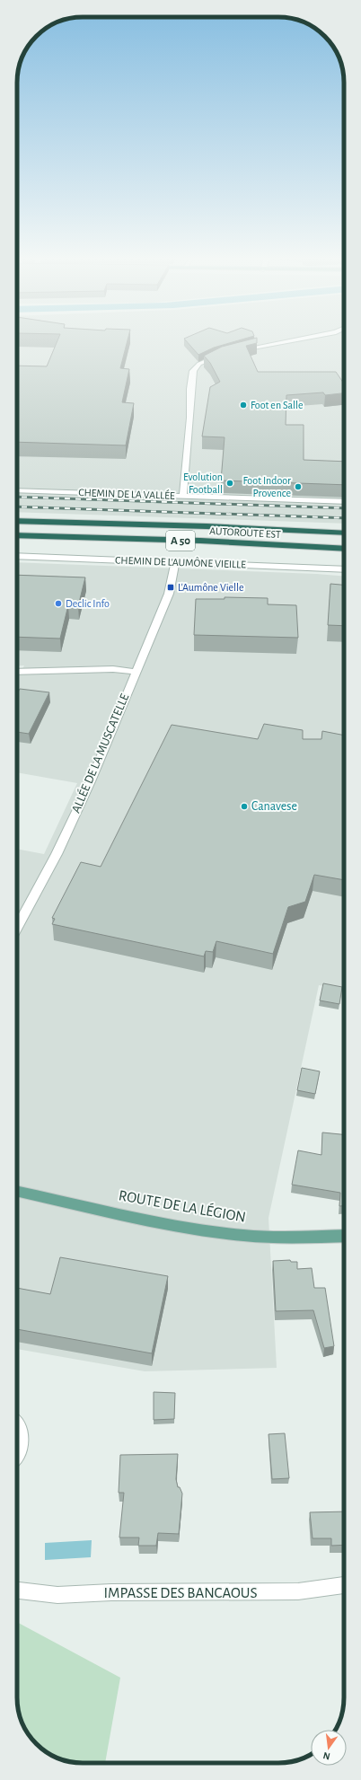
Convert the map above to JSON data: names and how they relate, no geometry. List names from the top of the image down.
{
  "streets": {
    "highway": ["AUTOROUTE EST", "A 50"],
    "main road": ["ROUTE DE LA LÉGION"],
    "street": [
      "CHEMIN DE LA VALLÉE",
      "CHEMIN DE L'AUMÔNE VIEILLE",
      "ALLÉE DE LA MUSCATELLE",
      "IMPASSE DES BANCAOUS"
    ]
  },
  "crossings": [
    ["CHEMIN DE L'AUMÔNE VIEILLE", "ALLÉE DE LA MUSCATELLE"]
  ],
  "places": {
    "other": [
      "Foot en Salle",
      "Evolution Football",
      "Foot Indoor Provence",
      "Declic Info",
      "Canavese"
    ],
    "transit": ["L'Aumône Vielle"]
  },
  "north": "bottom"
}
